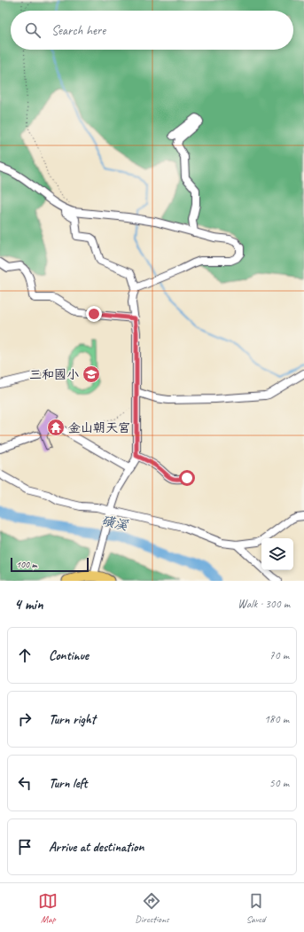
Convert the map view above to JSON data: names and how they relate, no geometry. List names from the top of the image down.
{
  "water": ["磺溪"],
  "places": {
    "school or university": ["三和國小"],
    "temple": ["金山朝天宮"]
  },
  "scale_bar": "100 m",
  "page": {
    "search": "Search here",
    "scale": "100 m",
    "heading": ["4 min", "Walk · 300 m"],
    "list": [
      ["Continue", "70 m"],
      ["Turn right", "180 m"],
      ["Turn left", "50 m"],
      "Arrive at destination"
    ],
    "nav": ["Map", "Directions", "Saved"]
  }
}
